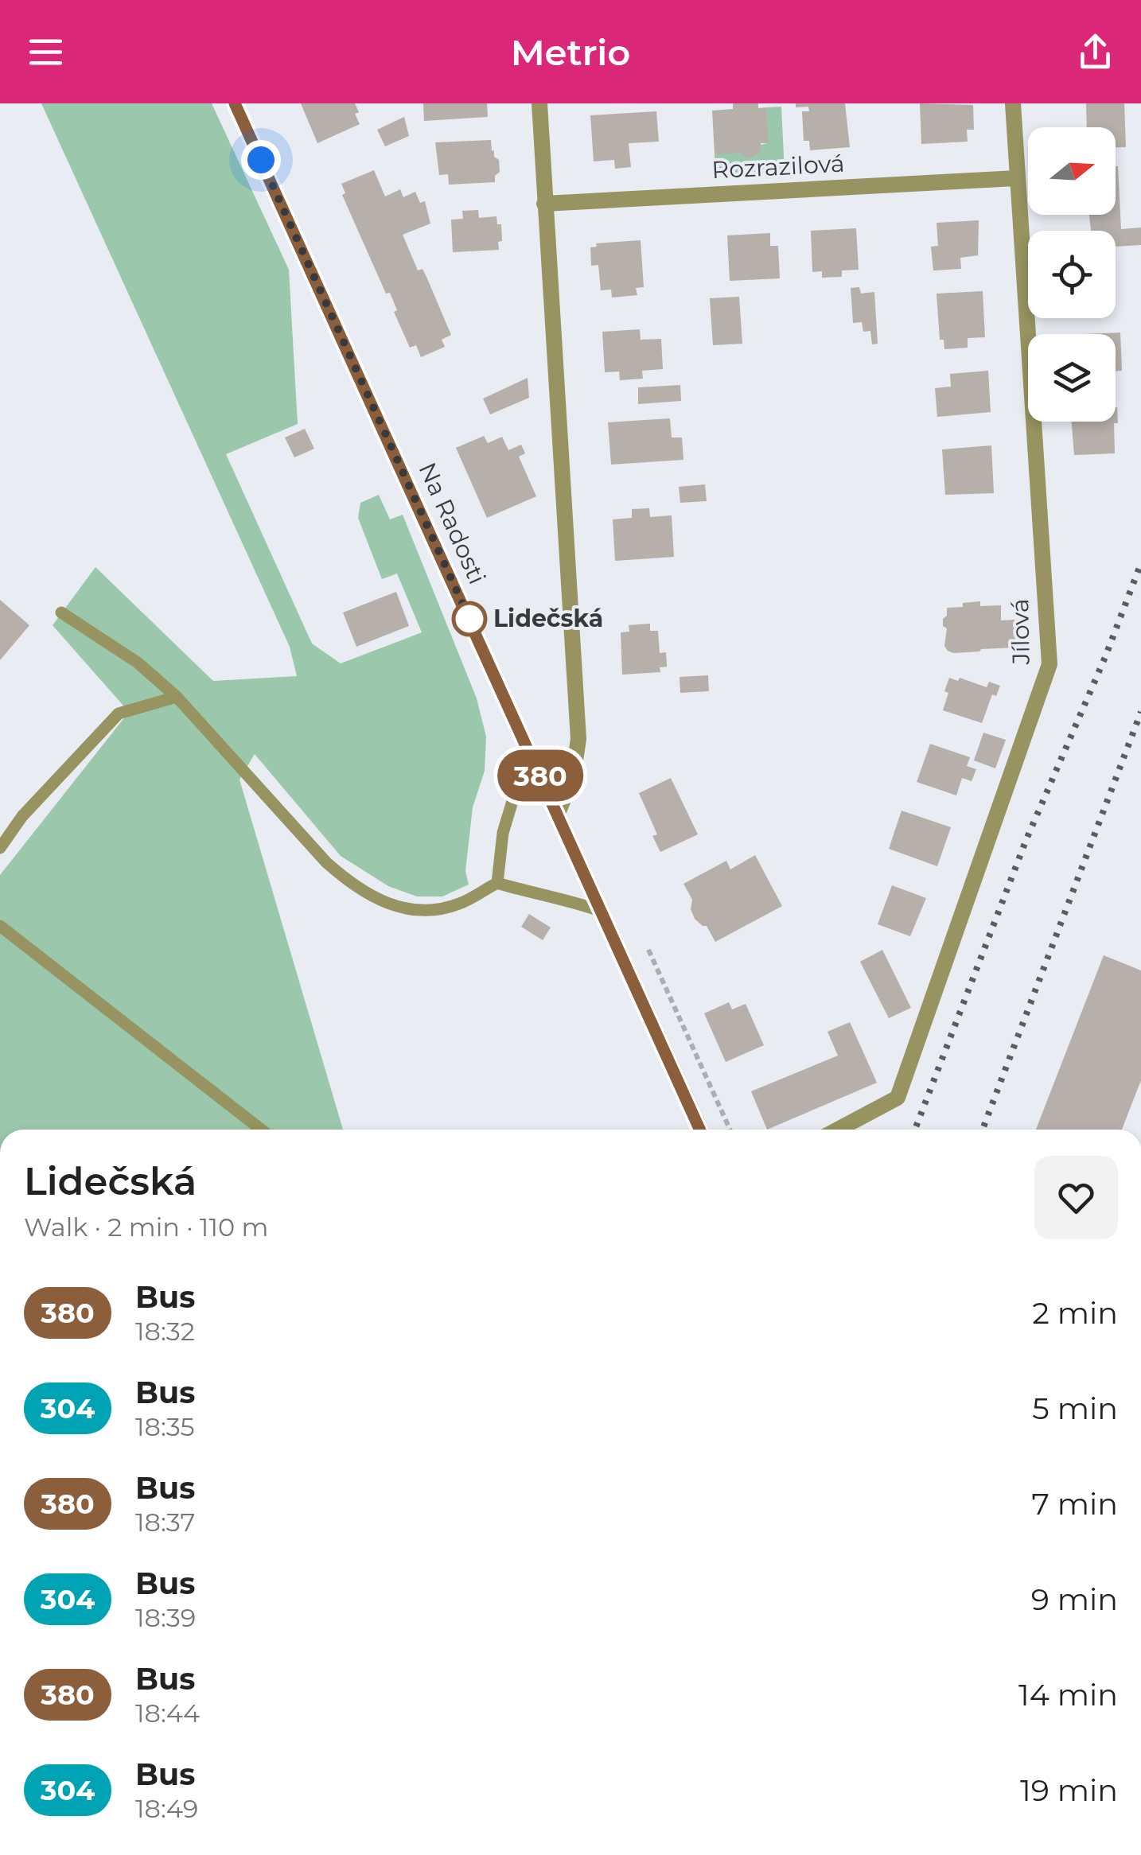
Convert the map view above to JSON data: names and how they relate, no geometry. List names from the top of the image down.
{
  "streets": {
    "main road": ["Na Radosti"],
    "street": ["Rozrazilová", "Jílová"]
  },
  "crossings": [
    ["Rozrazilová", "Jílová"]
  ],
  "places": ["Lidečská"],
  "lines": ["bus line 380"],
  "north": "right",
  "page": {
    "header": "Metrio",
    "on_map": "380",
    "heading": ["Lidečská", "Walk · 2 min · 110 m"],
    "list": [
      {
        "mark": "380",
        "name": "Bus",
        "note": "18:32",
        "value": "2 min"
      },
      {
        "mark": "304",
        "name": "Bus",
        "note": "18:35",
        "value": "5 min"
      },
      {
        "mark": "380",
        "name": "Bus",
        "note": "18:37",
        "value": "7 min"
      },
      {
        "mark": "304",
        "name": "Bus",
        "note": "18:39",
        "value": "9 min"
      },
      {
        "mark": "380",
        "name": "Bus",
        "note": "18:44",
        "value": "14 min"
      },
      {
        "mark": "304",
        "name": "Bus",
        "note": "18:49",
        "value": "19 min"
      }
    ]
  }
}
